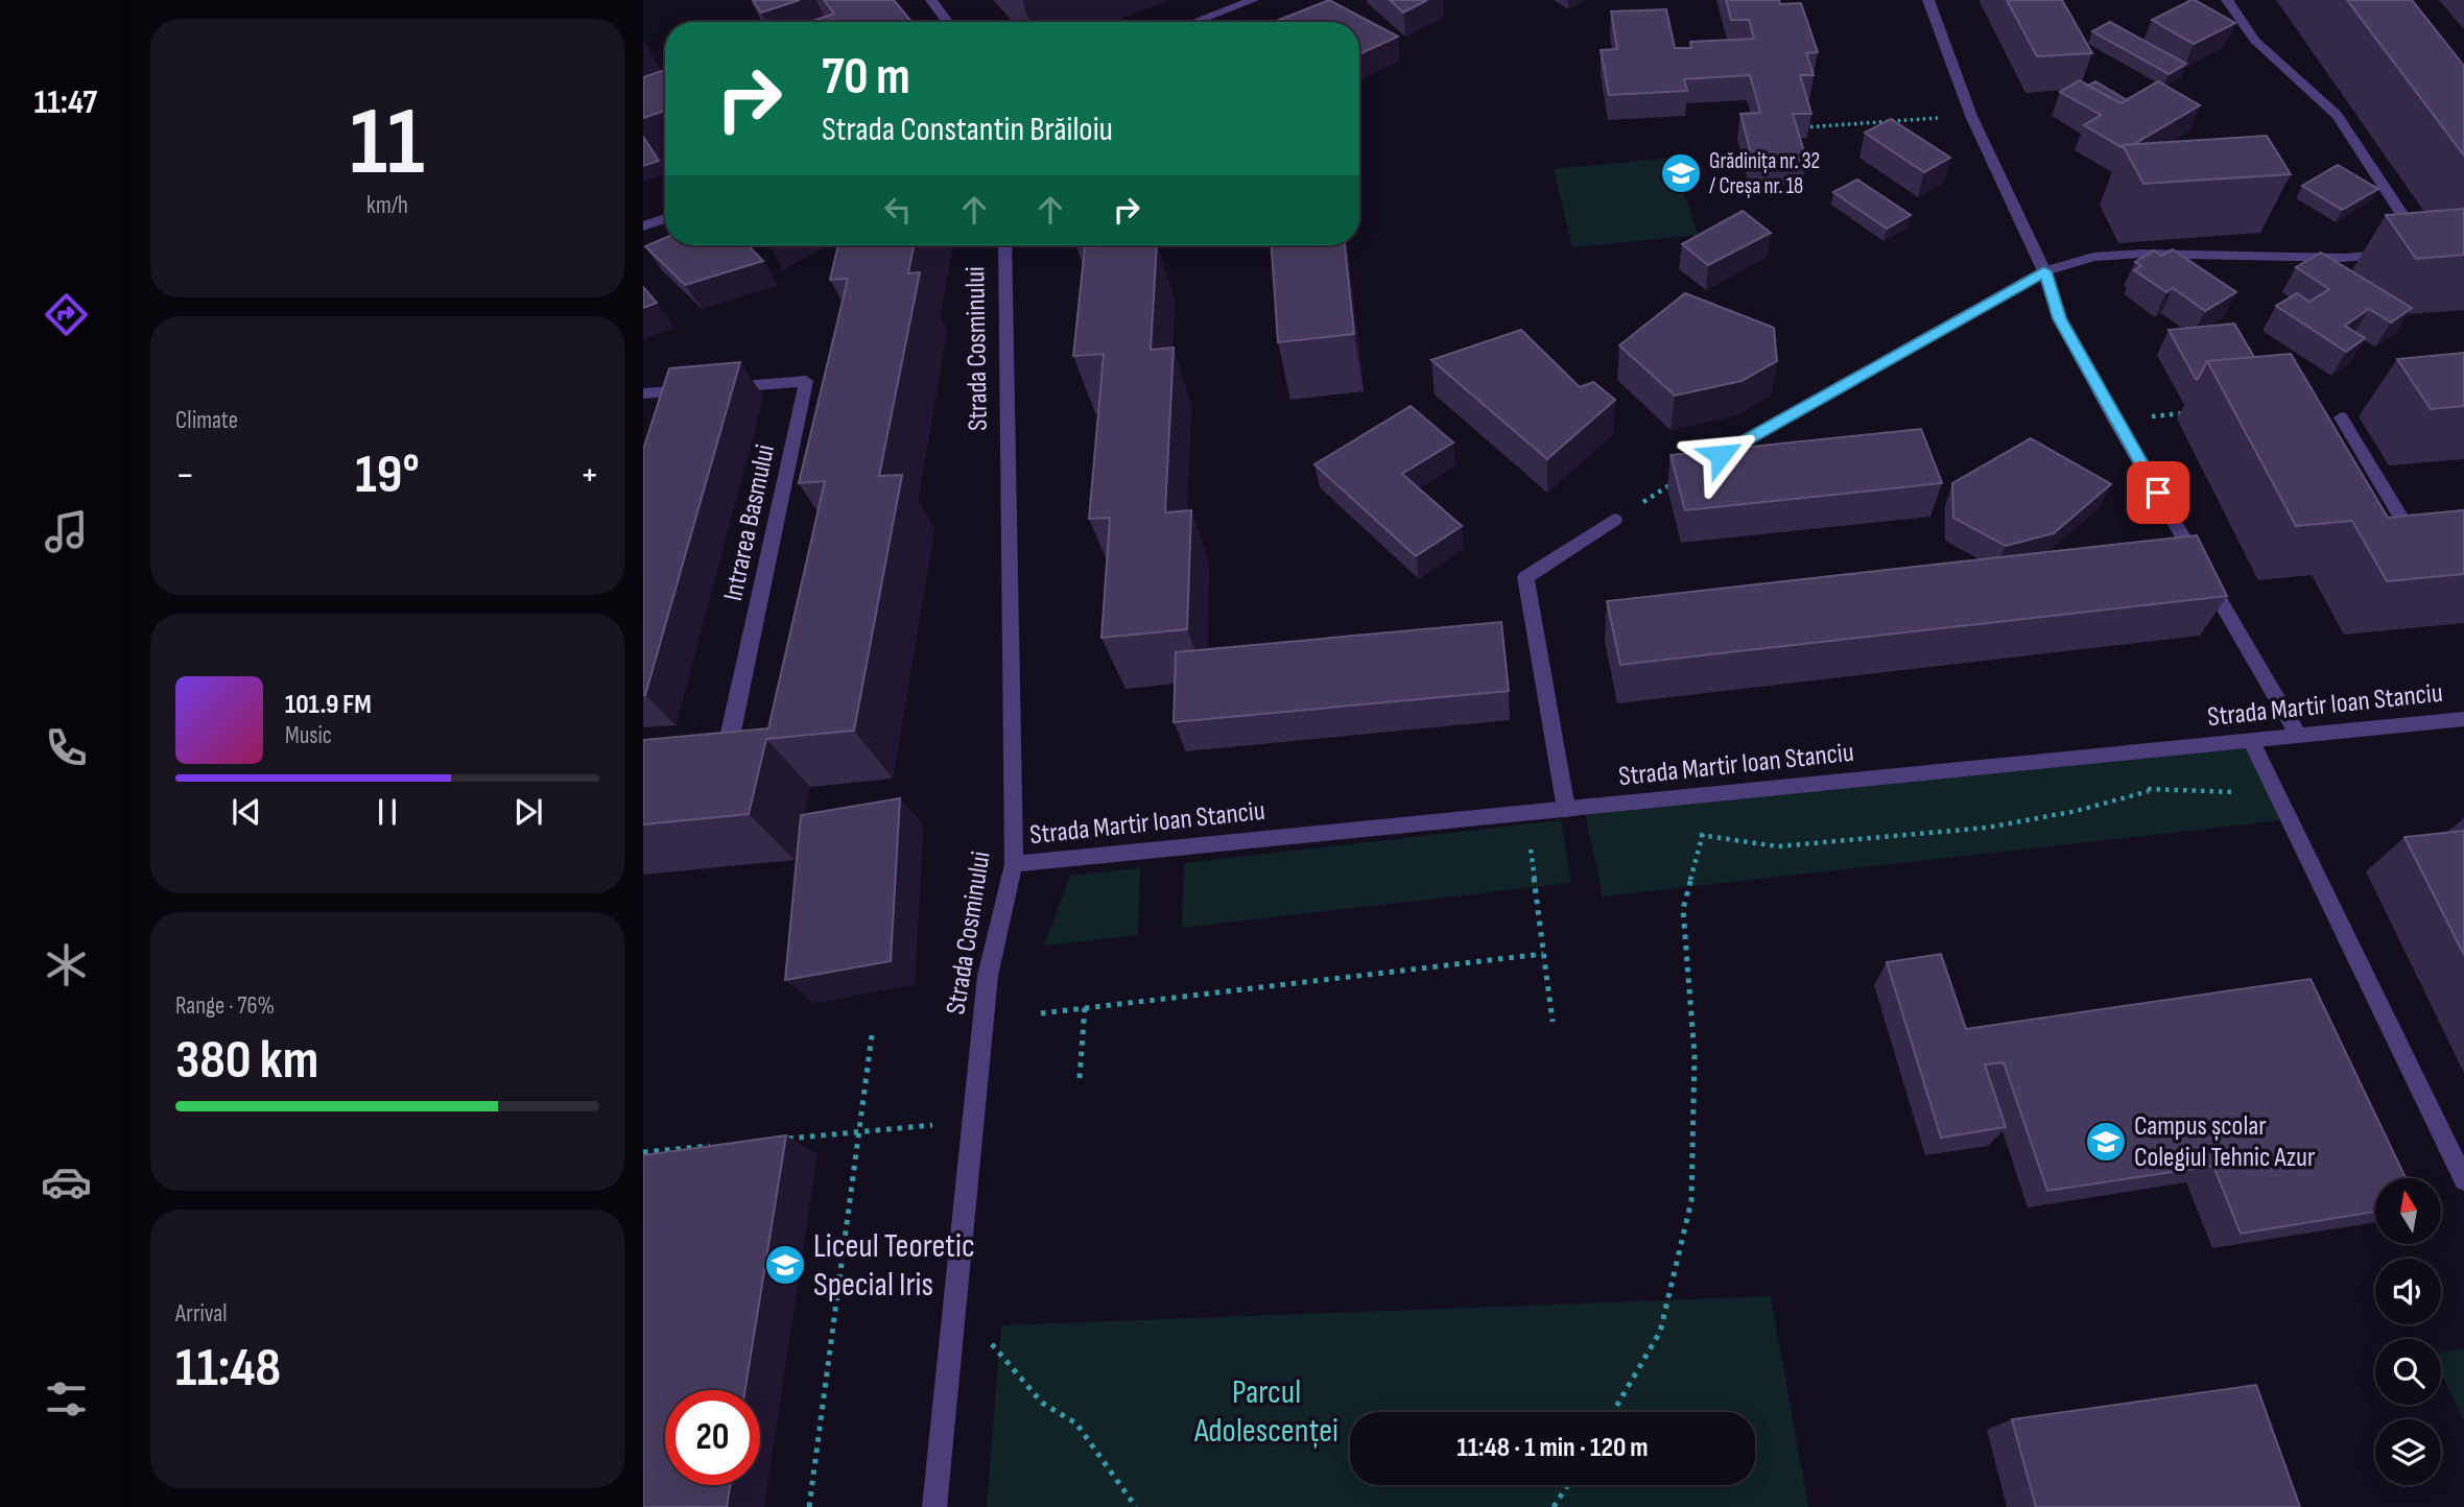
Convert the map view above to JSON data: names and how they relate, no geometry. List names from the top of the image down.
{
  "streets": {
    "street": ["Strada Cosminului", "Intrarea Basmului", "Strada Martir Ioan Stanciu"]
  },
  "crossings": [
    ["Strada Cosminului", "Strada Martir Ioan Stanciu"]
  ],
  "parks": ["Parcul Adolescenței"],
  "places": {
    "school or university": ["Grădinița nr. 32 / Creșa nr. 18", "Campus școlar Colegiul Tehnic Azur", "Liceul Teoretic Special Iris"]
  },
  "north": "top",
  "page": {
    "tabs": "11:47",
    "tile": [
      ["11", "km/h"],
      "Climate",
      ["Range · 76%", "380 km"],
      ["Arrival", "11:48"]
    ],
    "turn": ["70 m", "Strada Constantin Brăiloiu"],
    "heat": ["−", "19°", "+"],
    "song": ["101.9 FM", "Music"],
    "limit": "20",
    "trip": "11:48 · 1 min · 120 m"
  }
}
